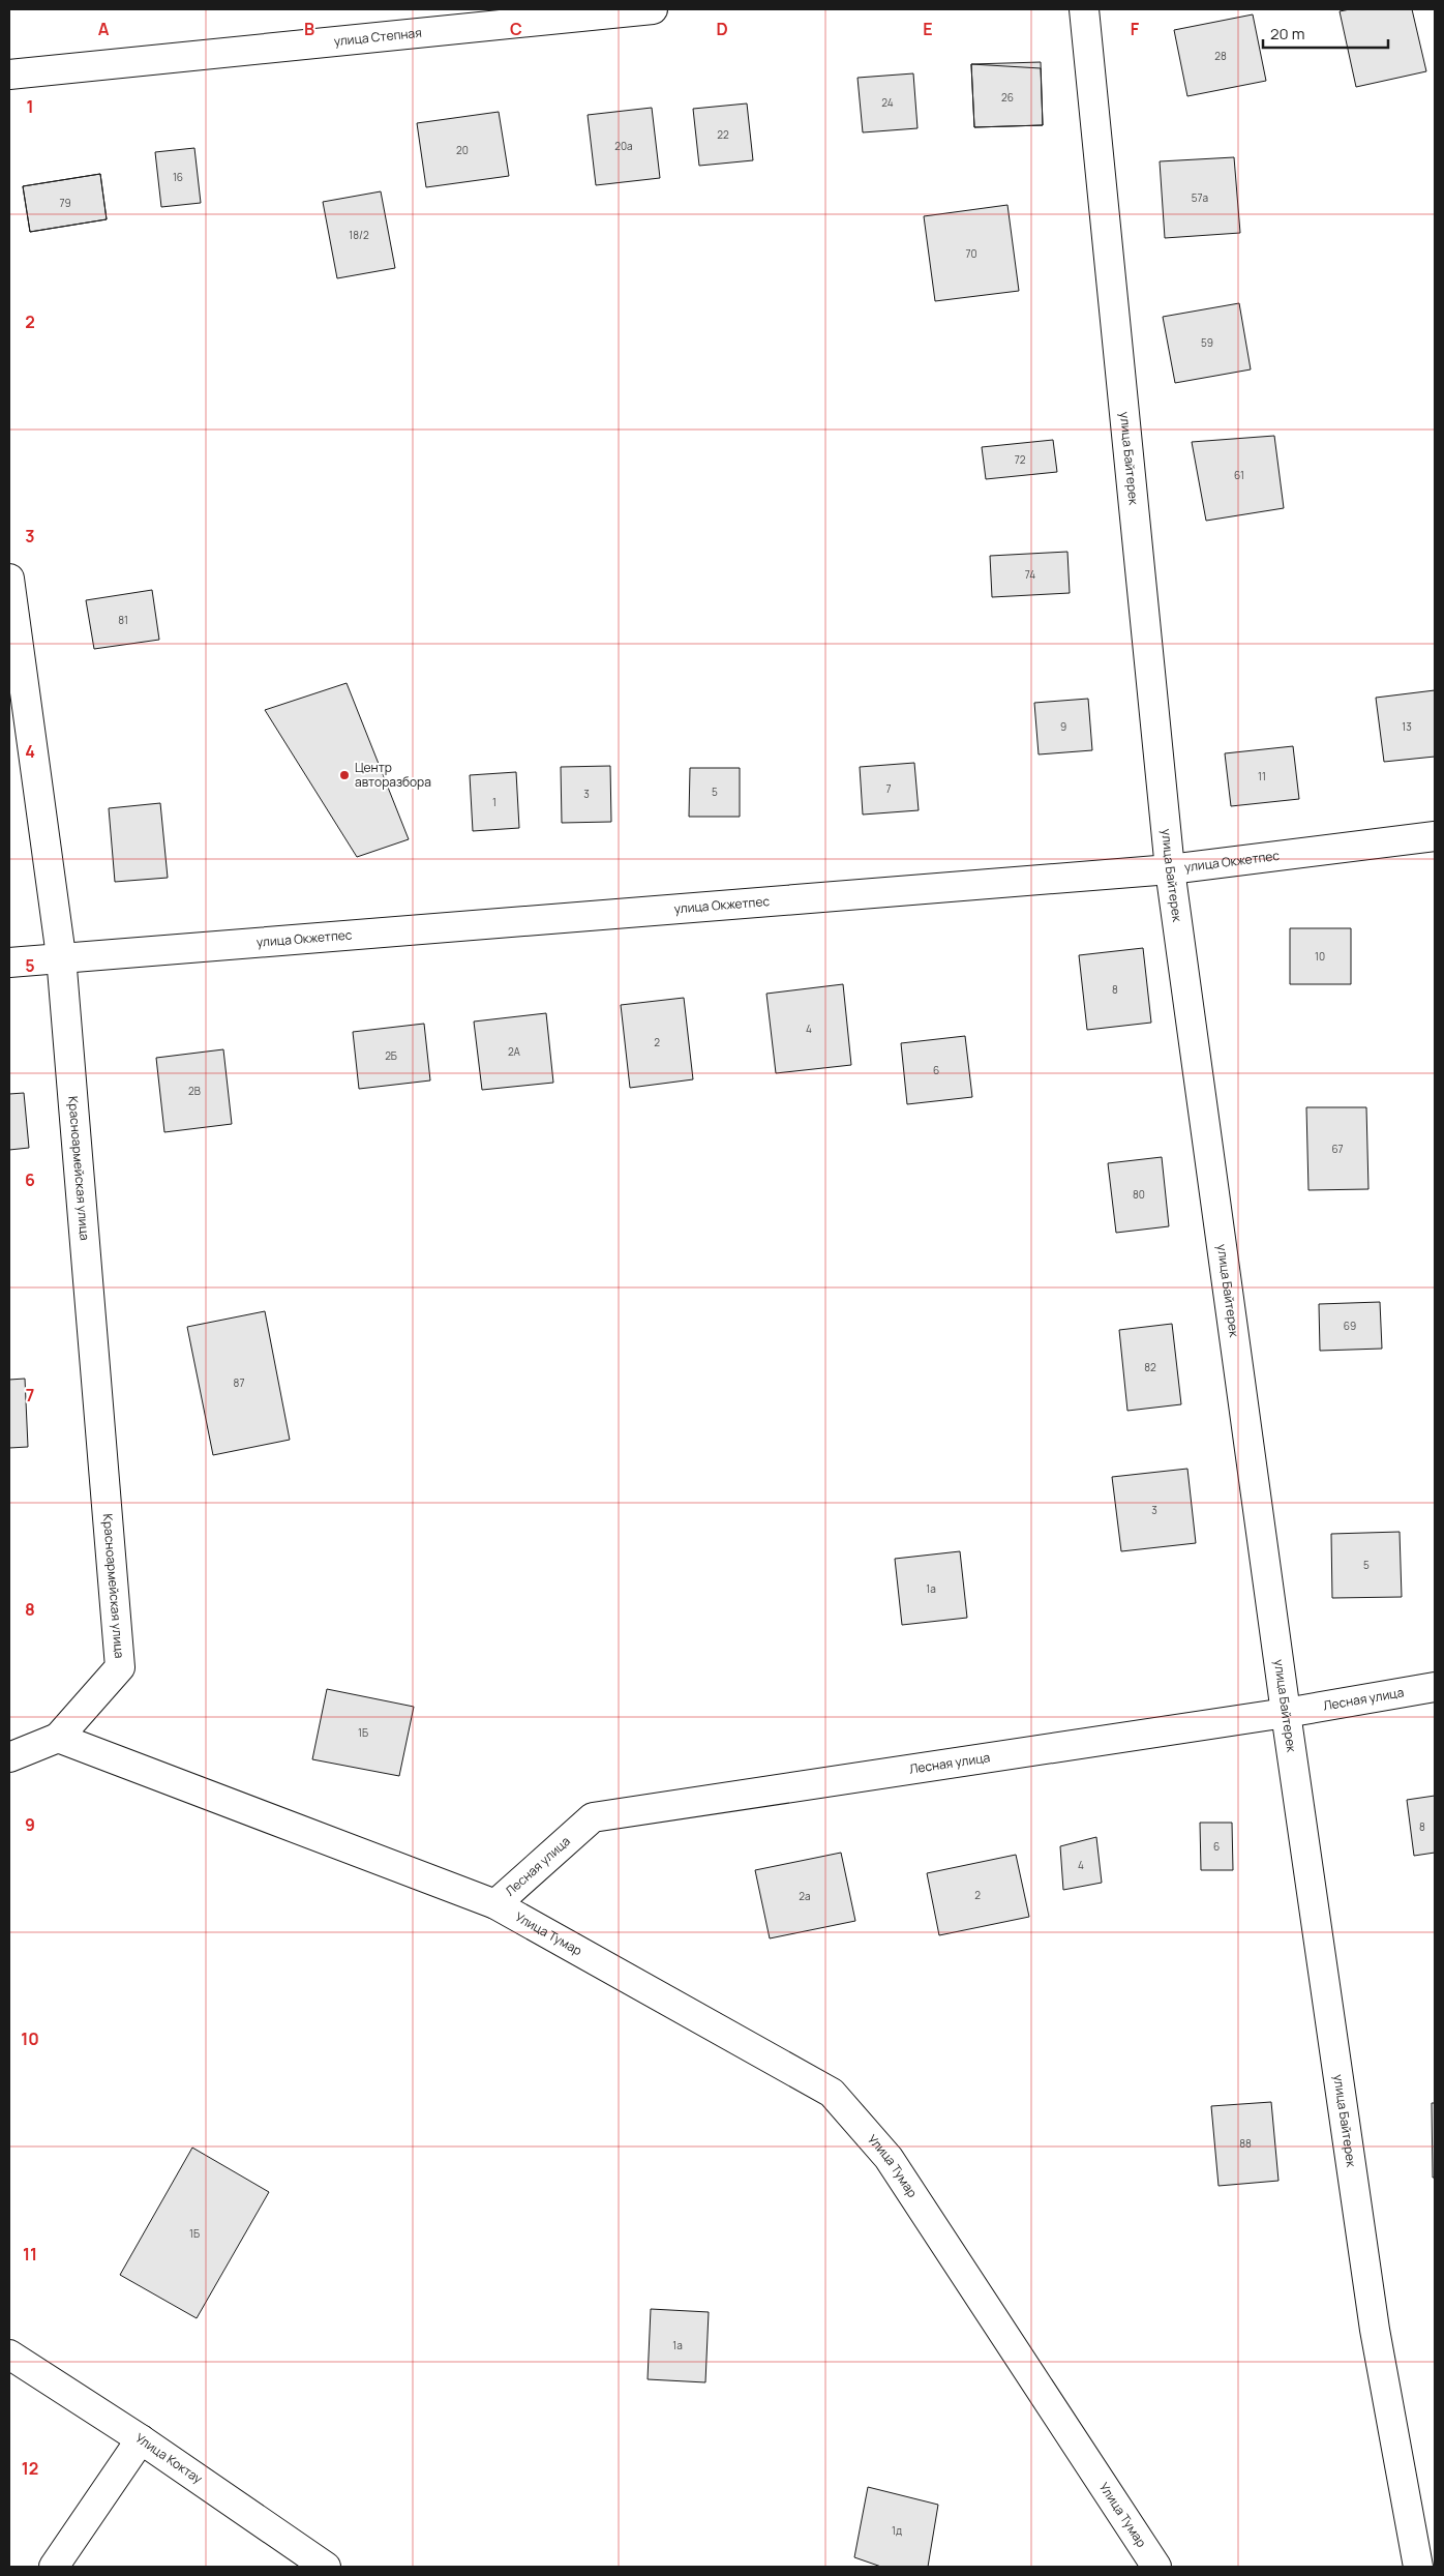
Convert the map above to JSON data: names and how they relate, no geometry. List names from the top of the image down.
{
  "streets": {
    "street": [
      "улица Степная",
      "улица Байтерек",
      "улица Окжетпес",
      "Красноармейская улица",
      "Лесная улица",
      "Улица Тумар",
      "Улица Коктау"
    ]
  },
  "crossings": [
    ["улица Байтерек", "улица Окжетпес"],
    ["улица Байтерек", "Лесная улица"],
    ["улица Окжетпес", "Красноармейская улица"],
    ["Красноармейская улица", "Улица Тумар"],
    ["Лесная улица", "Улица Тумар"]
  ],
  "places": ["Центр авторазбора"],
  "house_numbers": [
    "28",
    "26",
    "24",
    "22",
    "20а",
    "20",
    "16",
    "57а",
    "79",
    "18/2",
    "70",
    "59",
    "72",
    "61",
    "74",
    "81",
    "9",
    "13",
    "11",
    "7",
    "5",
    "3",
    "1",
    "10",
    "8",
    "4",
    "2",
    "2А",
    "2Б",
    "6",
    "2В",
    "67",
    "80",
    "69",
    "82",
    "87",
    "3",
    "5",
    "1а",
    "1Б",
    "8",
    "6",
    "4",
    "2",
    "2а",
    "88",
    "1Б",
    "1а",
    "1д"
  ],
  "scale_bar": "20 m",
  "grid": {
    "columns": [
      "A",
      "B",
      "C",
      "D",
      "E",
      "F"
    ],
    "rows": [
      "1",
      "2",
      "3",
      "4",
      "5",
      "6",
      "7",
      "8",
      "9",
      "10",
      "11",
      "12"
    ]
  }
}
